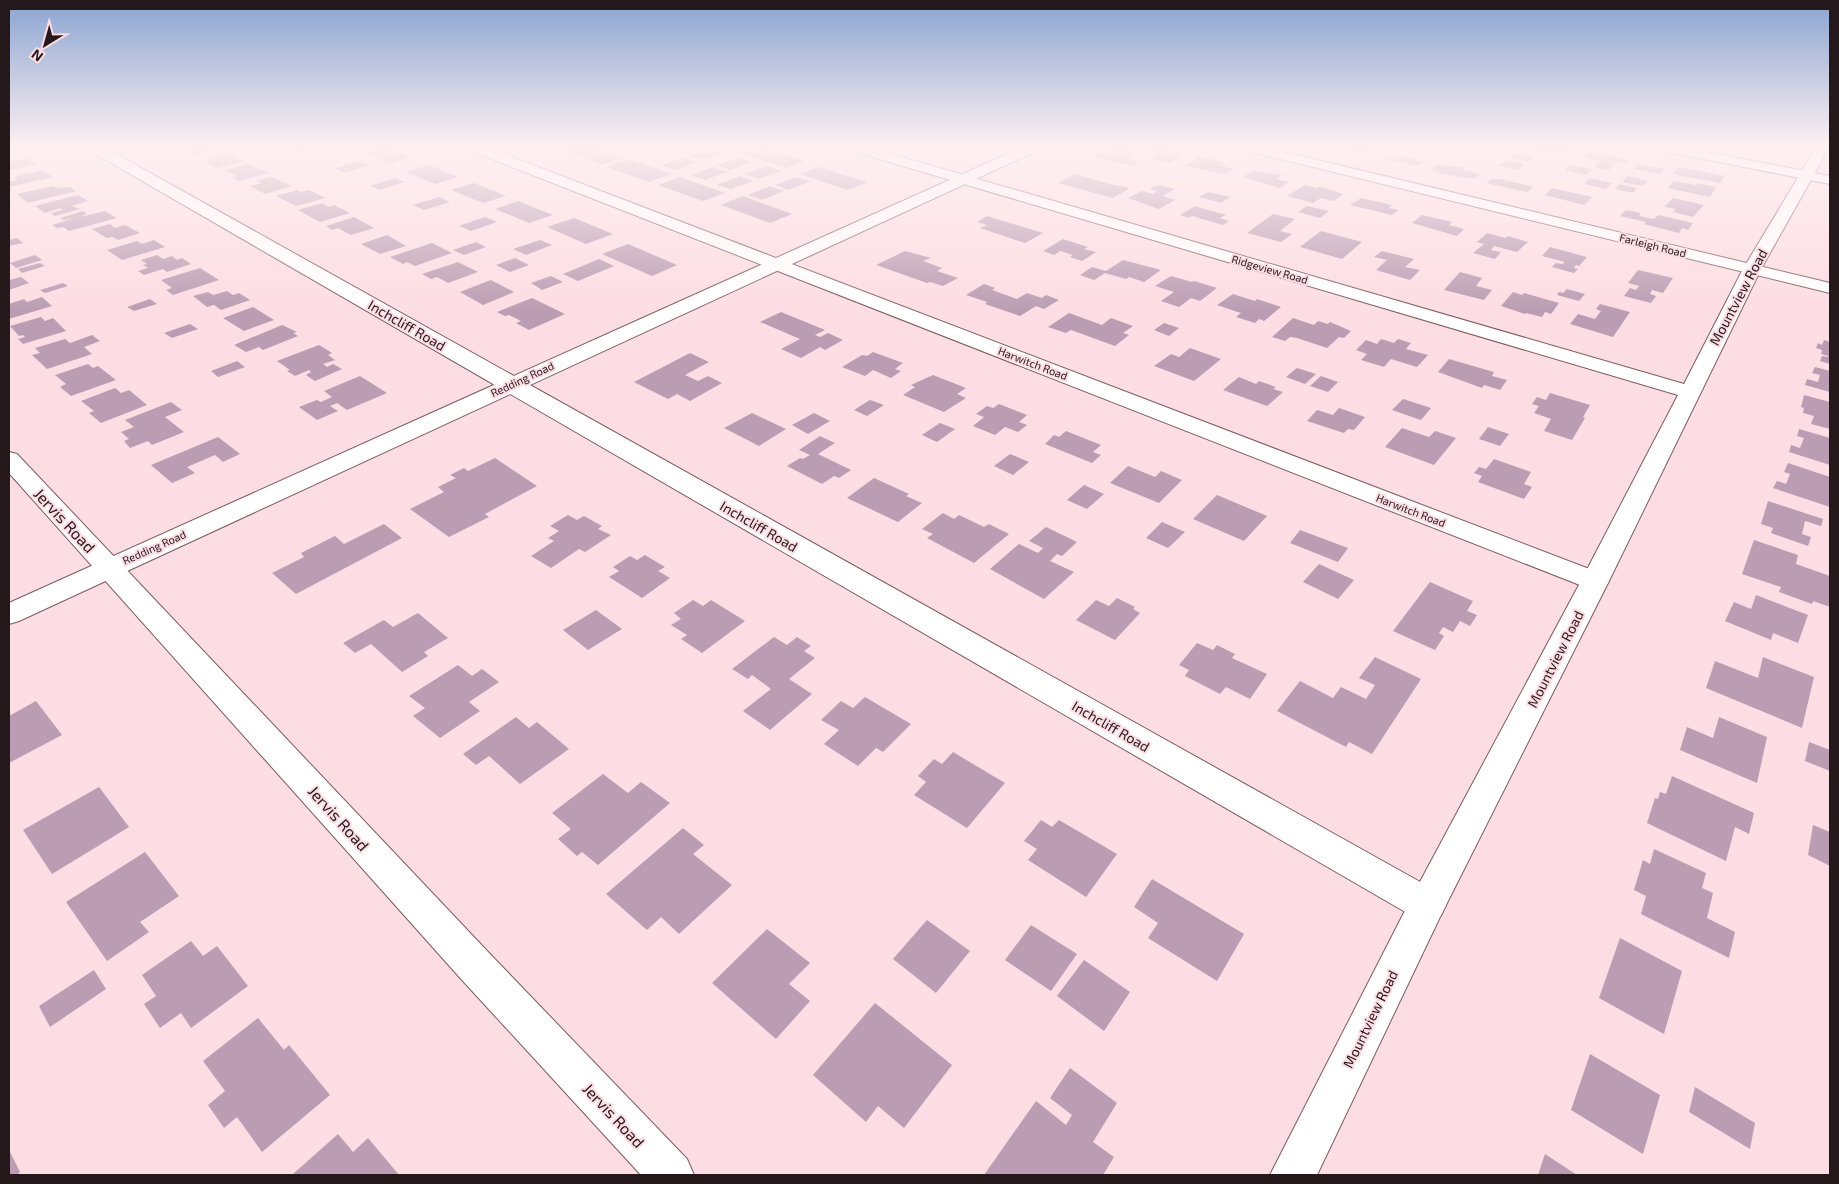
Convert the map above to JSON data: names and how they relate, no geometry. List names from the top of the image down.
{
  "streets": {
    "street": [
      "Farleigh Road",
      "Ridgeview Road",
      "Mountview Road",
      "Inchcliff Road",
      "Harwitch Road",
      "Redding Road",
      "Jervis Road"
    ]
  },
  "crossings": [
    ["Farleigh Road", "Mountview Road"],
    ["Ridgeview Road", "Mountview Road"],
    ["Mountview Road", "Inchcliff Road"],
    ["Mountview Road", "Harwitch Road"],
    ["Inchcliff Road", "Redding Road"],
    ["Harwitch Road", "Redding Road"],
    ["Redding Road", "Jervis Road"]
  ],
  "north": "bottom left"
}
